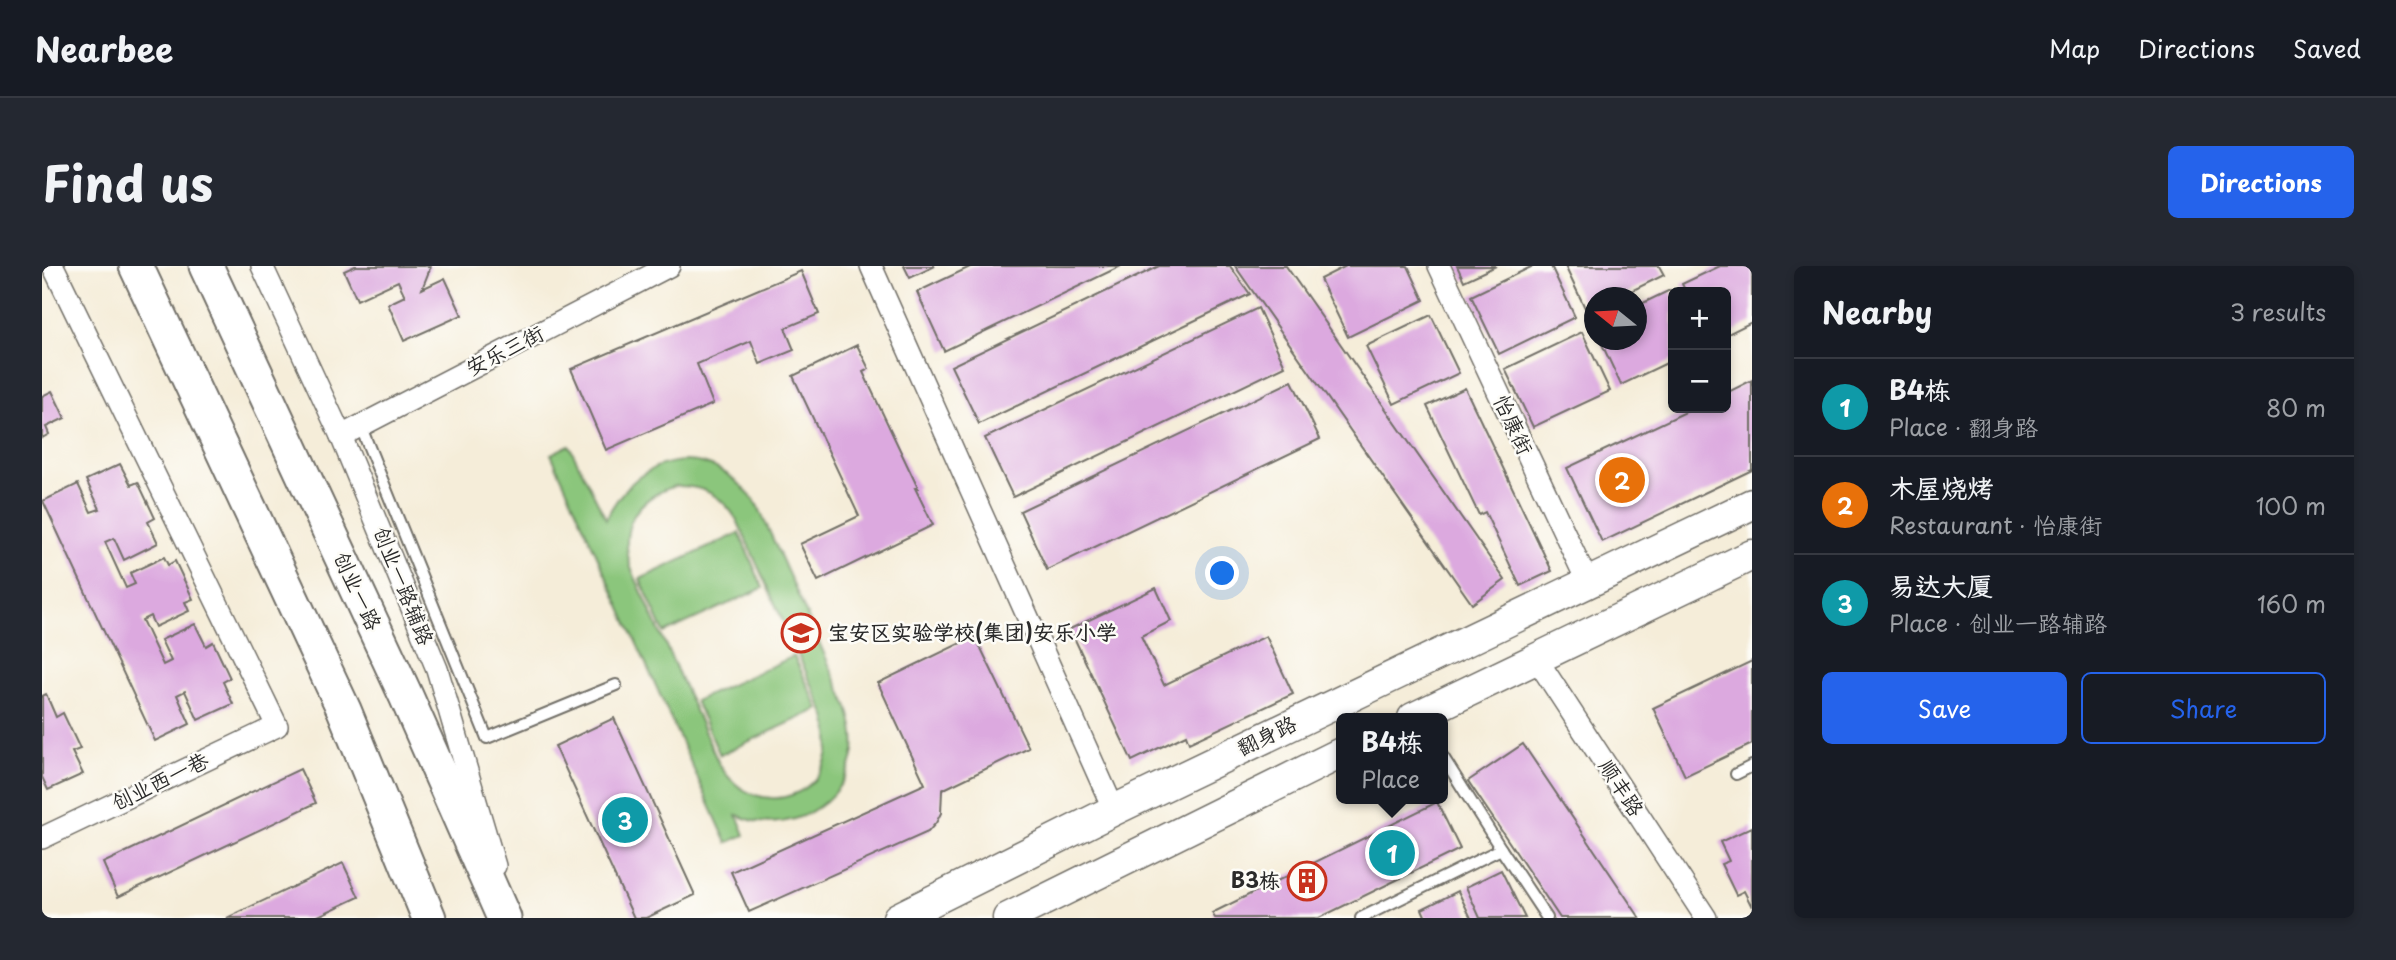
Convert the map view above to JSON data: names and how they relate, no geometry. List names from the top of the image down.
{
  "streets": {
    "main road": ["创业一路", "翻身路"],
    "street": [
      "安乐三街",
      "怡康街",
      "创业一路辅路",
      "创业西一巷",
      "顺丰路"
    ]
  },
  "crossings": [
    ["安乐三街", "创业一路辅路"],
    ["怡康街", "翻身路"]
  ],
  "places": {
    "school or university": ["宝安区实验学校(集团)安乐小学"],
    "building": ["B3栋"]
  },
  "north": "left",
  "page": {
    "header": "Nearbee",
    "nav": ["Map", "Directions", "Saved"],
    "title": "Find us",
    "buttons": [
      "Directions",
      ["Save", "Share"]
    ],
    "heading": ["Nearby", "3 results"],
    "map_buttons": ["+", "−"],
    "list": [
      {
        "mark": "1",
        "name": "B4栋",
        "note": "Place · 翻身路",
        "value": "80 m"
      },
      {
        "mark": "2",
        "name": "木屋烧烤",
        "note": "Restaurant · 怡康街",
        "value": "100 m"
      },
      {
        "mark": "3",
        "name": "易达大厦",
        "note": "Place · 创业一路辅路",
        "value": "160 m"
      }
    ],
    "pins": ["2", "3", "1"],
    "popup": ["B4栋", "Place"]
  }
}
